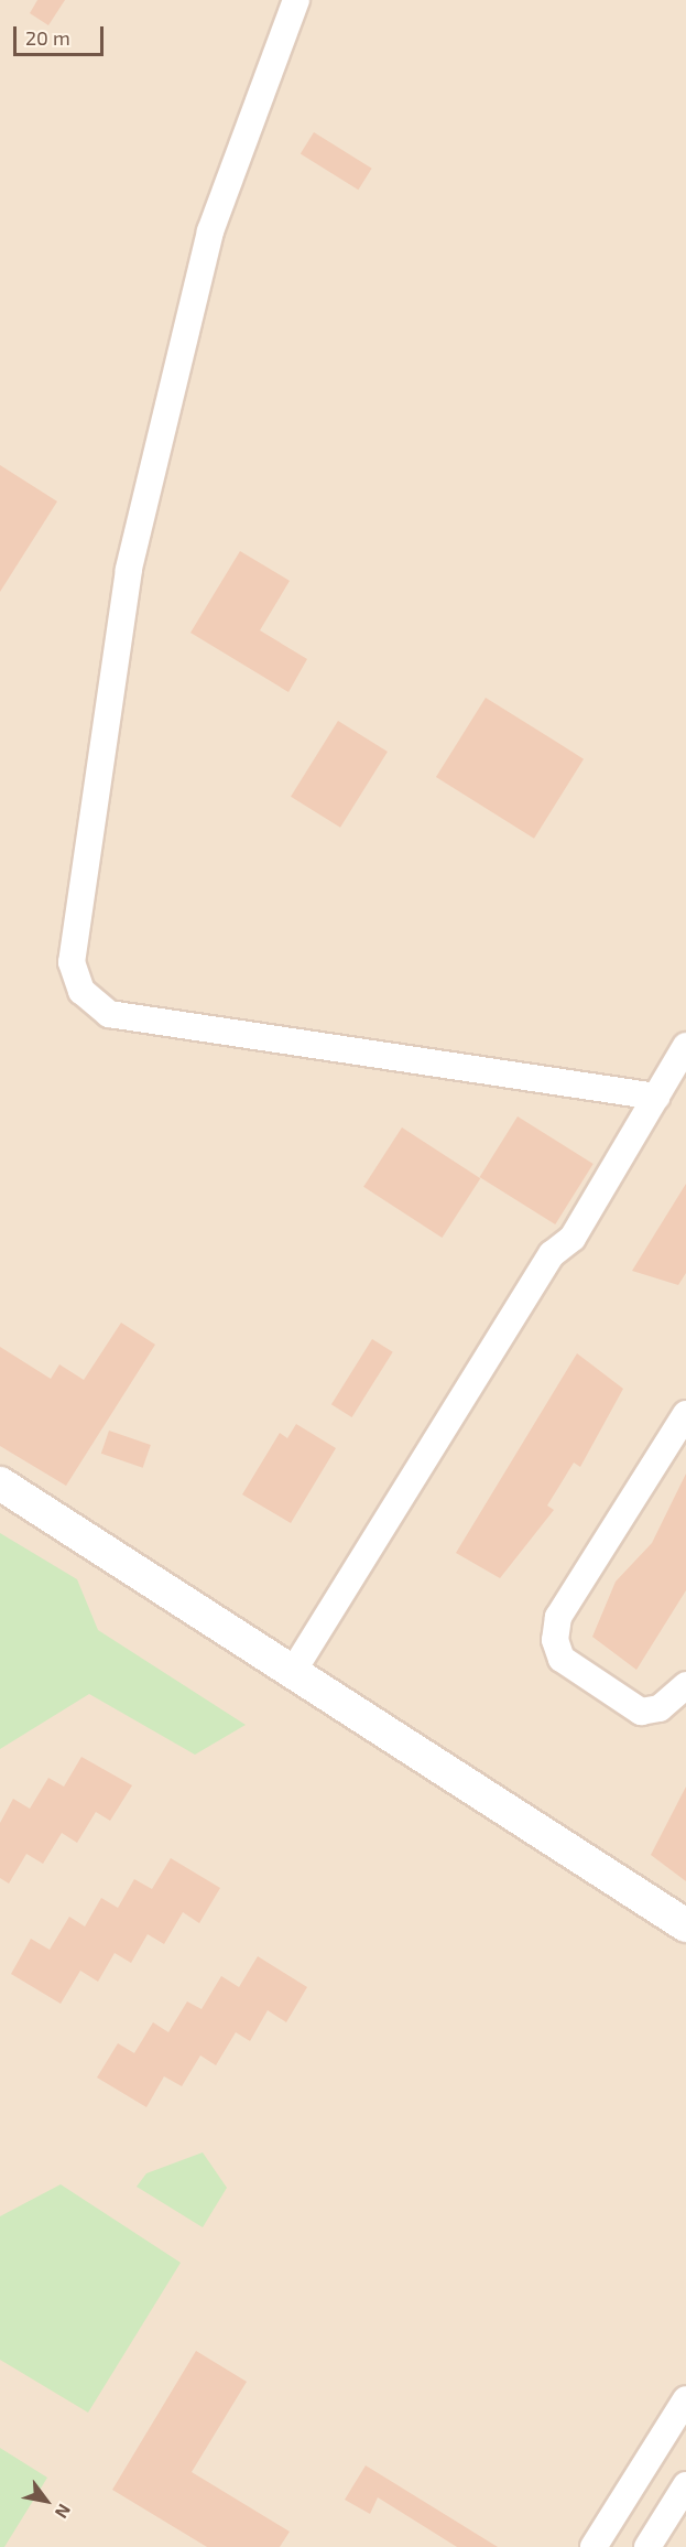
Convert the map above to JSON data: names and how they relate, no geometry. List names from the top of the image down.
{
  "scale_bar": "20 m",
  "north": "bottom right"
}
